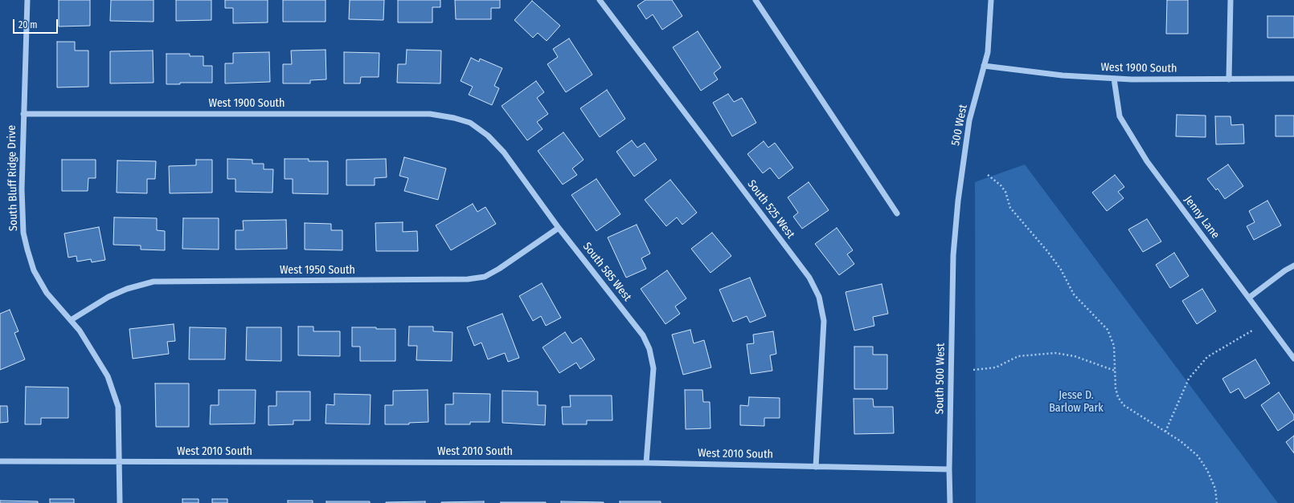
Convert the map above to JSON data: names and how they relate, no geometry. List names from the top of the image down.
{
  "streets": {
    "street": [
      "West 1900 South",
      "500 West",
      "South Bluff Ridge Drive",
      "South 525 West",
      "Jenny Lane",
      "West 1950 South",
      "South 585 West",
      "South 500 West",
      "West 2010 South"
    ]
  },
  "crossings": [
    ["West 1900 South", "500 West"],
    ["West 1900 South", "South Bluff Ridge Drive"],
    ["West 1900 South", "Jenny Lane"],
    ["West 1900 South", "South 585 West"],
    ["500 West", "South 500 West"],
    ["South Bluff Ridge Drive", "West 1950 South"],
    ["South Bluff Ridge Drive", "West 2010 South"],
    ["South 525 West", "West 2010 South"],
    ["West 1950 South", "South 585 West"],
    ["South 585 West", "West 2010 South"],
    ["South 500 West", "West 2010 South"]
  ],
  "parks": ["Jesse D. Barlow Park"],
  "scale_bar": "20 m"
}
